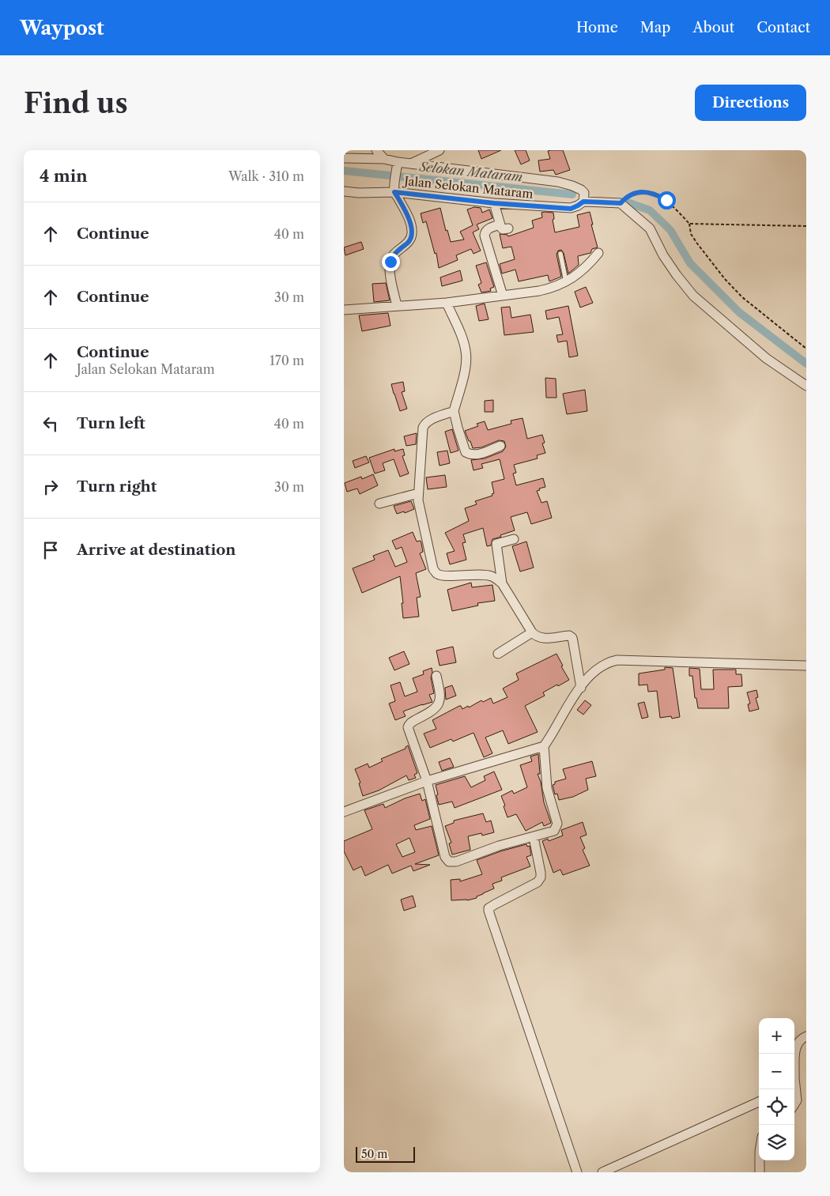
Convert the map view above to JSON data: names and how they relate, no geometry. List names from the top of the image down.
{
  "streets": {
    "street": ["Jalan Selokan Mataram"]
  },
  "water": ["Selokan Mataram"],
  "scale_bar": "50 m",
  "page": {
    "header": "Waypost",
    "nav": [
      "Home",
      "Map",
      "About",
      "Contact"
    ],
    "buttons": "Directions",
    "title": "Find us",
    "heading": ["4 min", "Walk · 310 m"],
    "list": [
      ["Continue", "40 m"],
      ["Continue", "30 m"],
      ["Continue", "Jalan Selokan Mataram", "170 m"],
      ["Turn left", "40 m"],
      ["Turn right", "30 m"],
      "Arrive at destination"
    ],
    "map_buttons": ["+", "−"],
    "scale": "50 m"
  }
}
